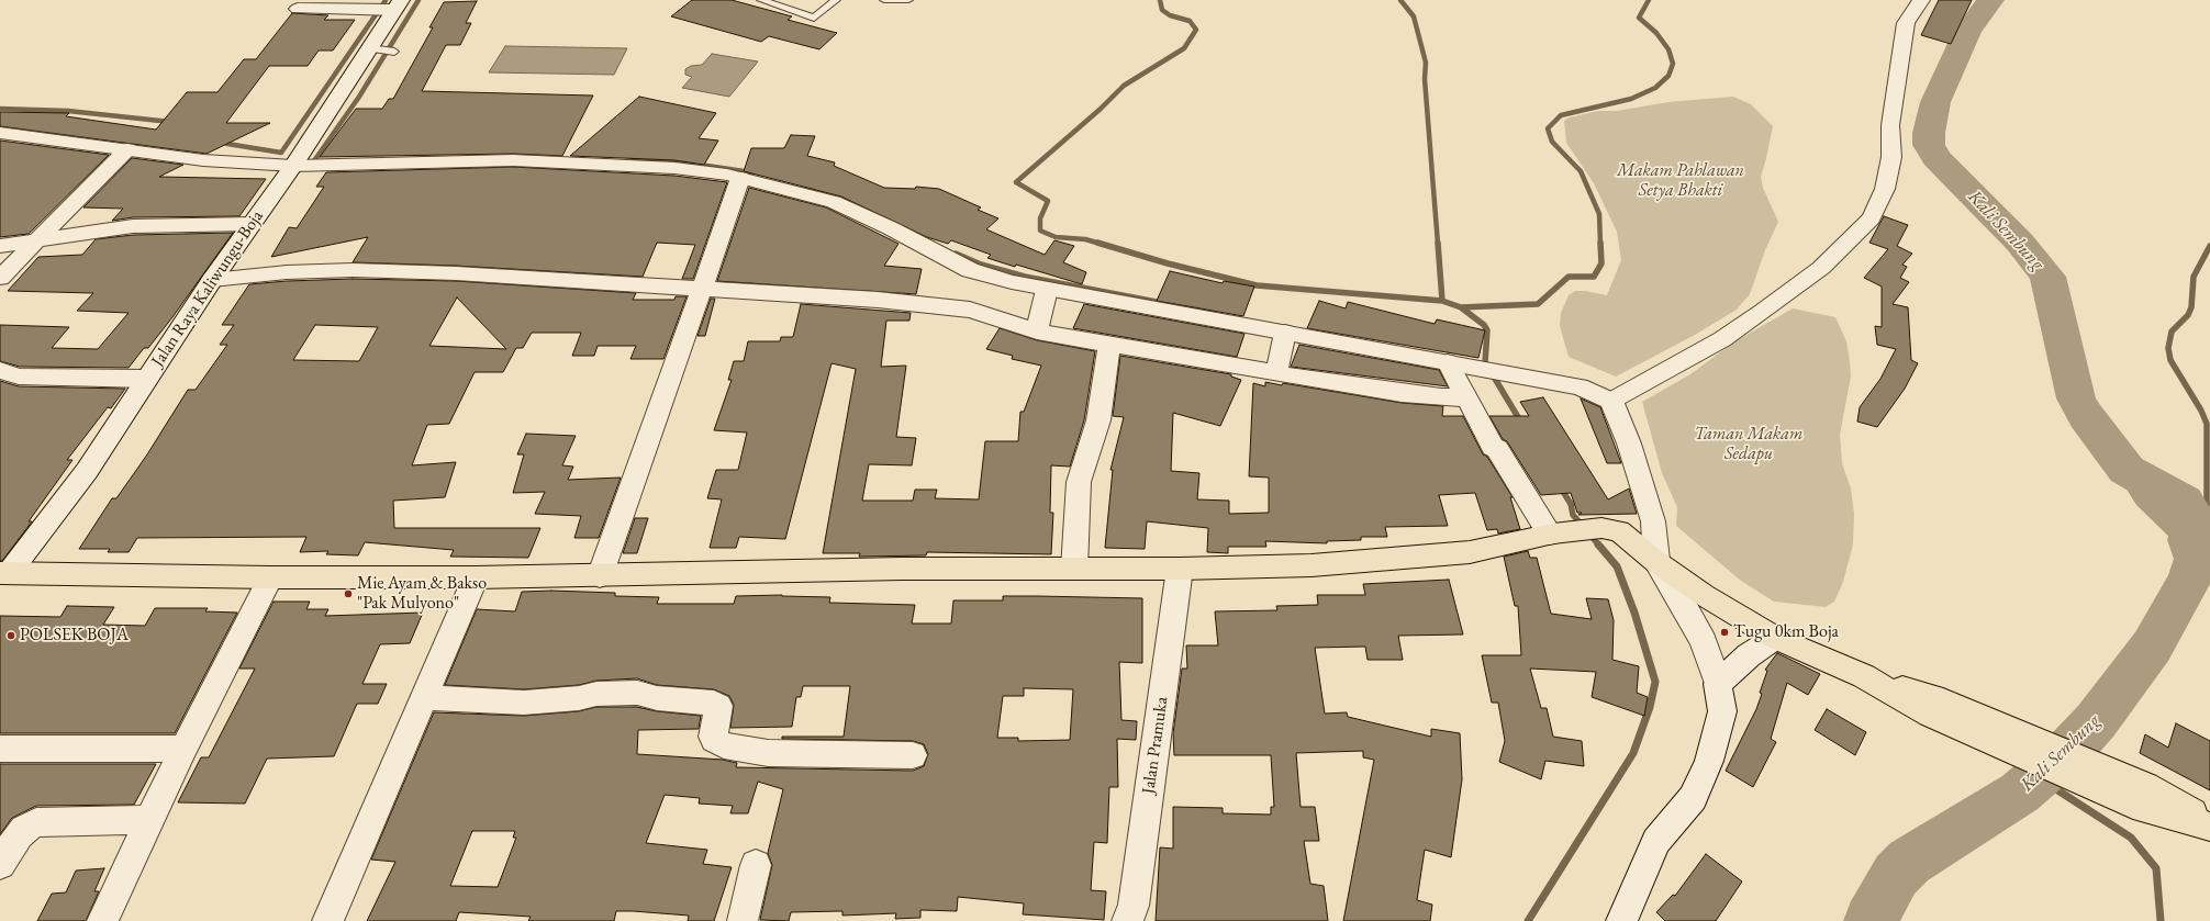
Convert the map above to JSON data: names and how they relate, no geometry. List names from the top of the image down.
{
  "streets": {
    "street": ["Jalan Raya Kaliwungu-Boja", "Jalan Pramuka"]
  },
  "water": ["Kali Sembung"],
  "parks": ["Makam Pahlawan Setya Bhakti", "Taman Makam Sedapu"],
  "places": ["Mie Ayam & Bakso \"Pak Mulyono\"", "Tugu 0km Boja", "POLSEK BOJA"]
}
